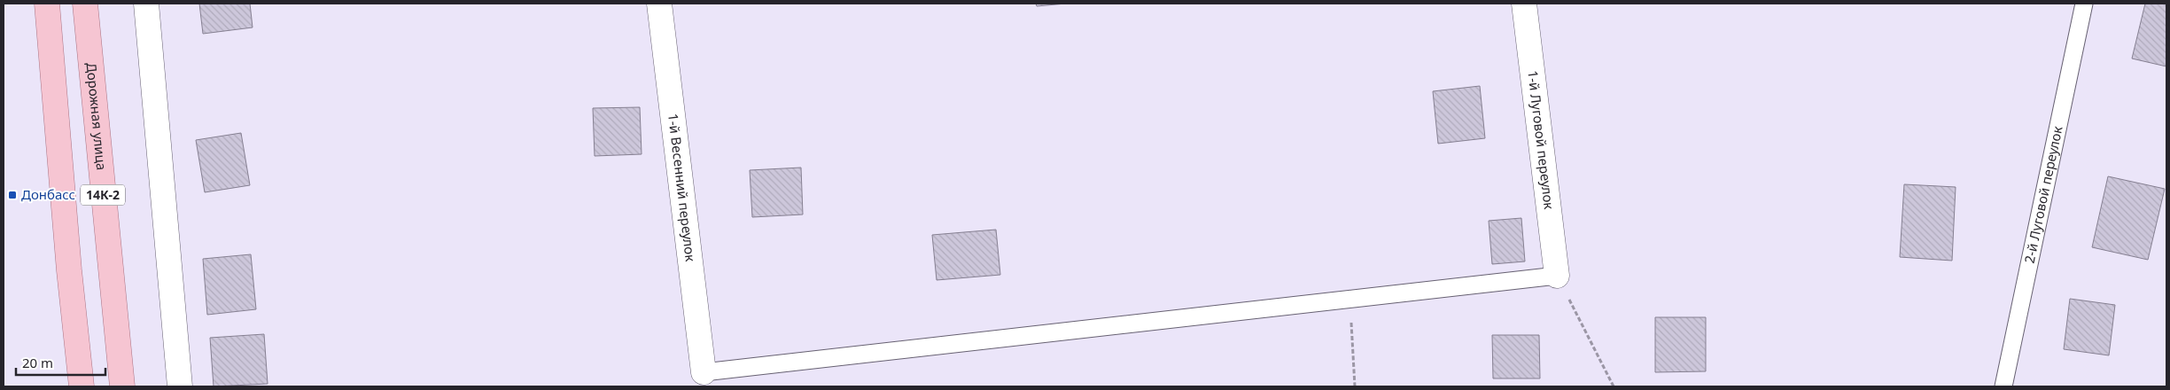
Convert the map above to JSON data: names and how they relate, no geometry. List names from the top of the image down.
{
  "streets": {
    "main road": ["Дорожная улица", "14К-2"],
    "street": ["1-й Луговой переулок", "1-й Весенний переулок"],
    "lane": ["2-й Луговой переулок"]
  },
  "places": {
    "transit": ["Донбасс"]
  },
  "scale_bar": "20 m"
}
